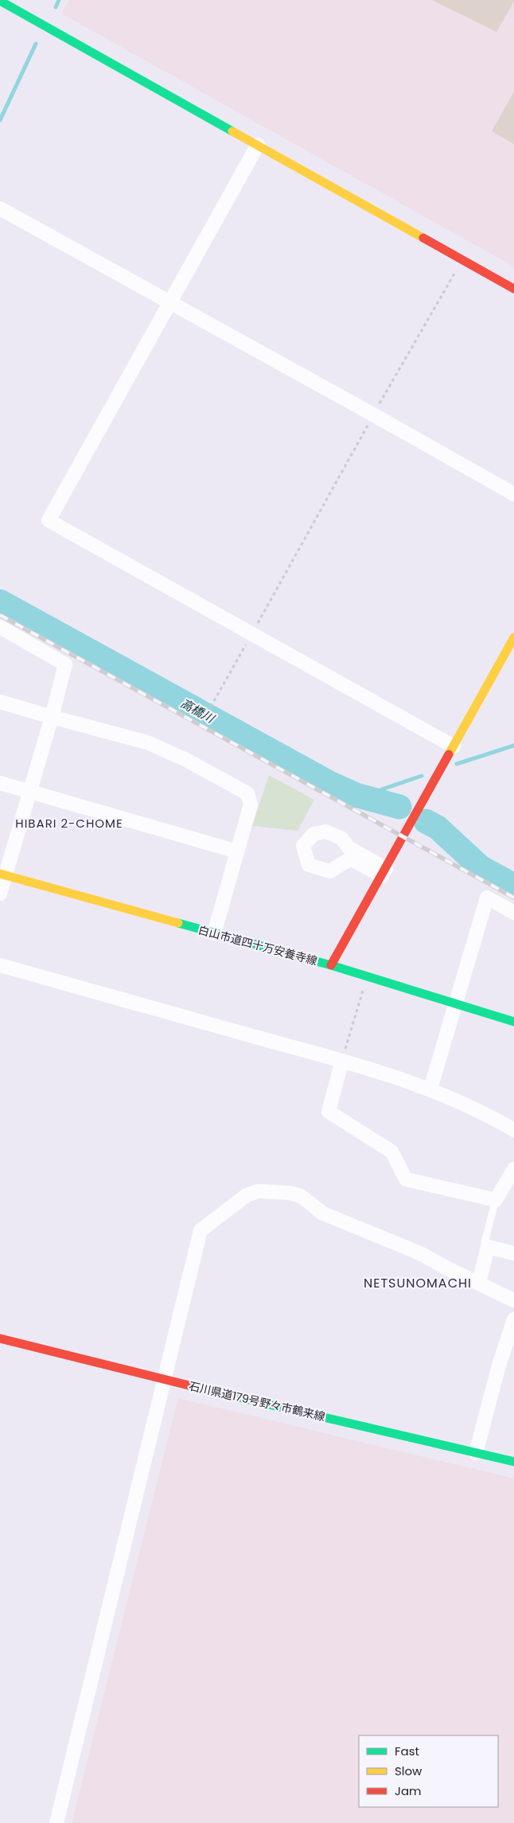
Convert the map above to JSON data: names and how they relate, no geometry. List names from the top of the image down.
{
  "streets": {
    "street": ["白山市道四十万安養寺線", "石川県道179号野々市鶴来線"]
  },
  "districts": ["HIBARI 2-CHOME", "NETSUNOMACHI"],
  "water": ["高橋川"],
  "legend": ["Fast", "Slow", "Jam"]
}
